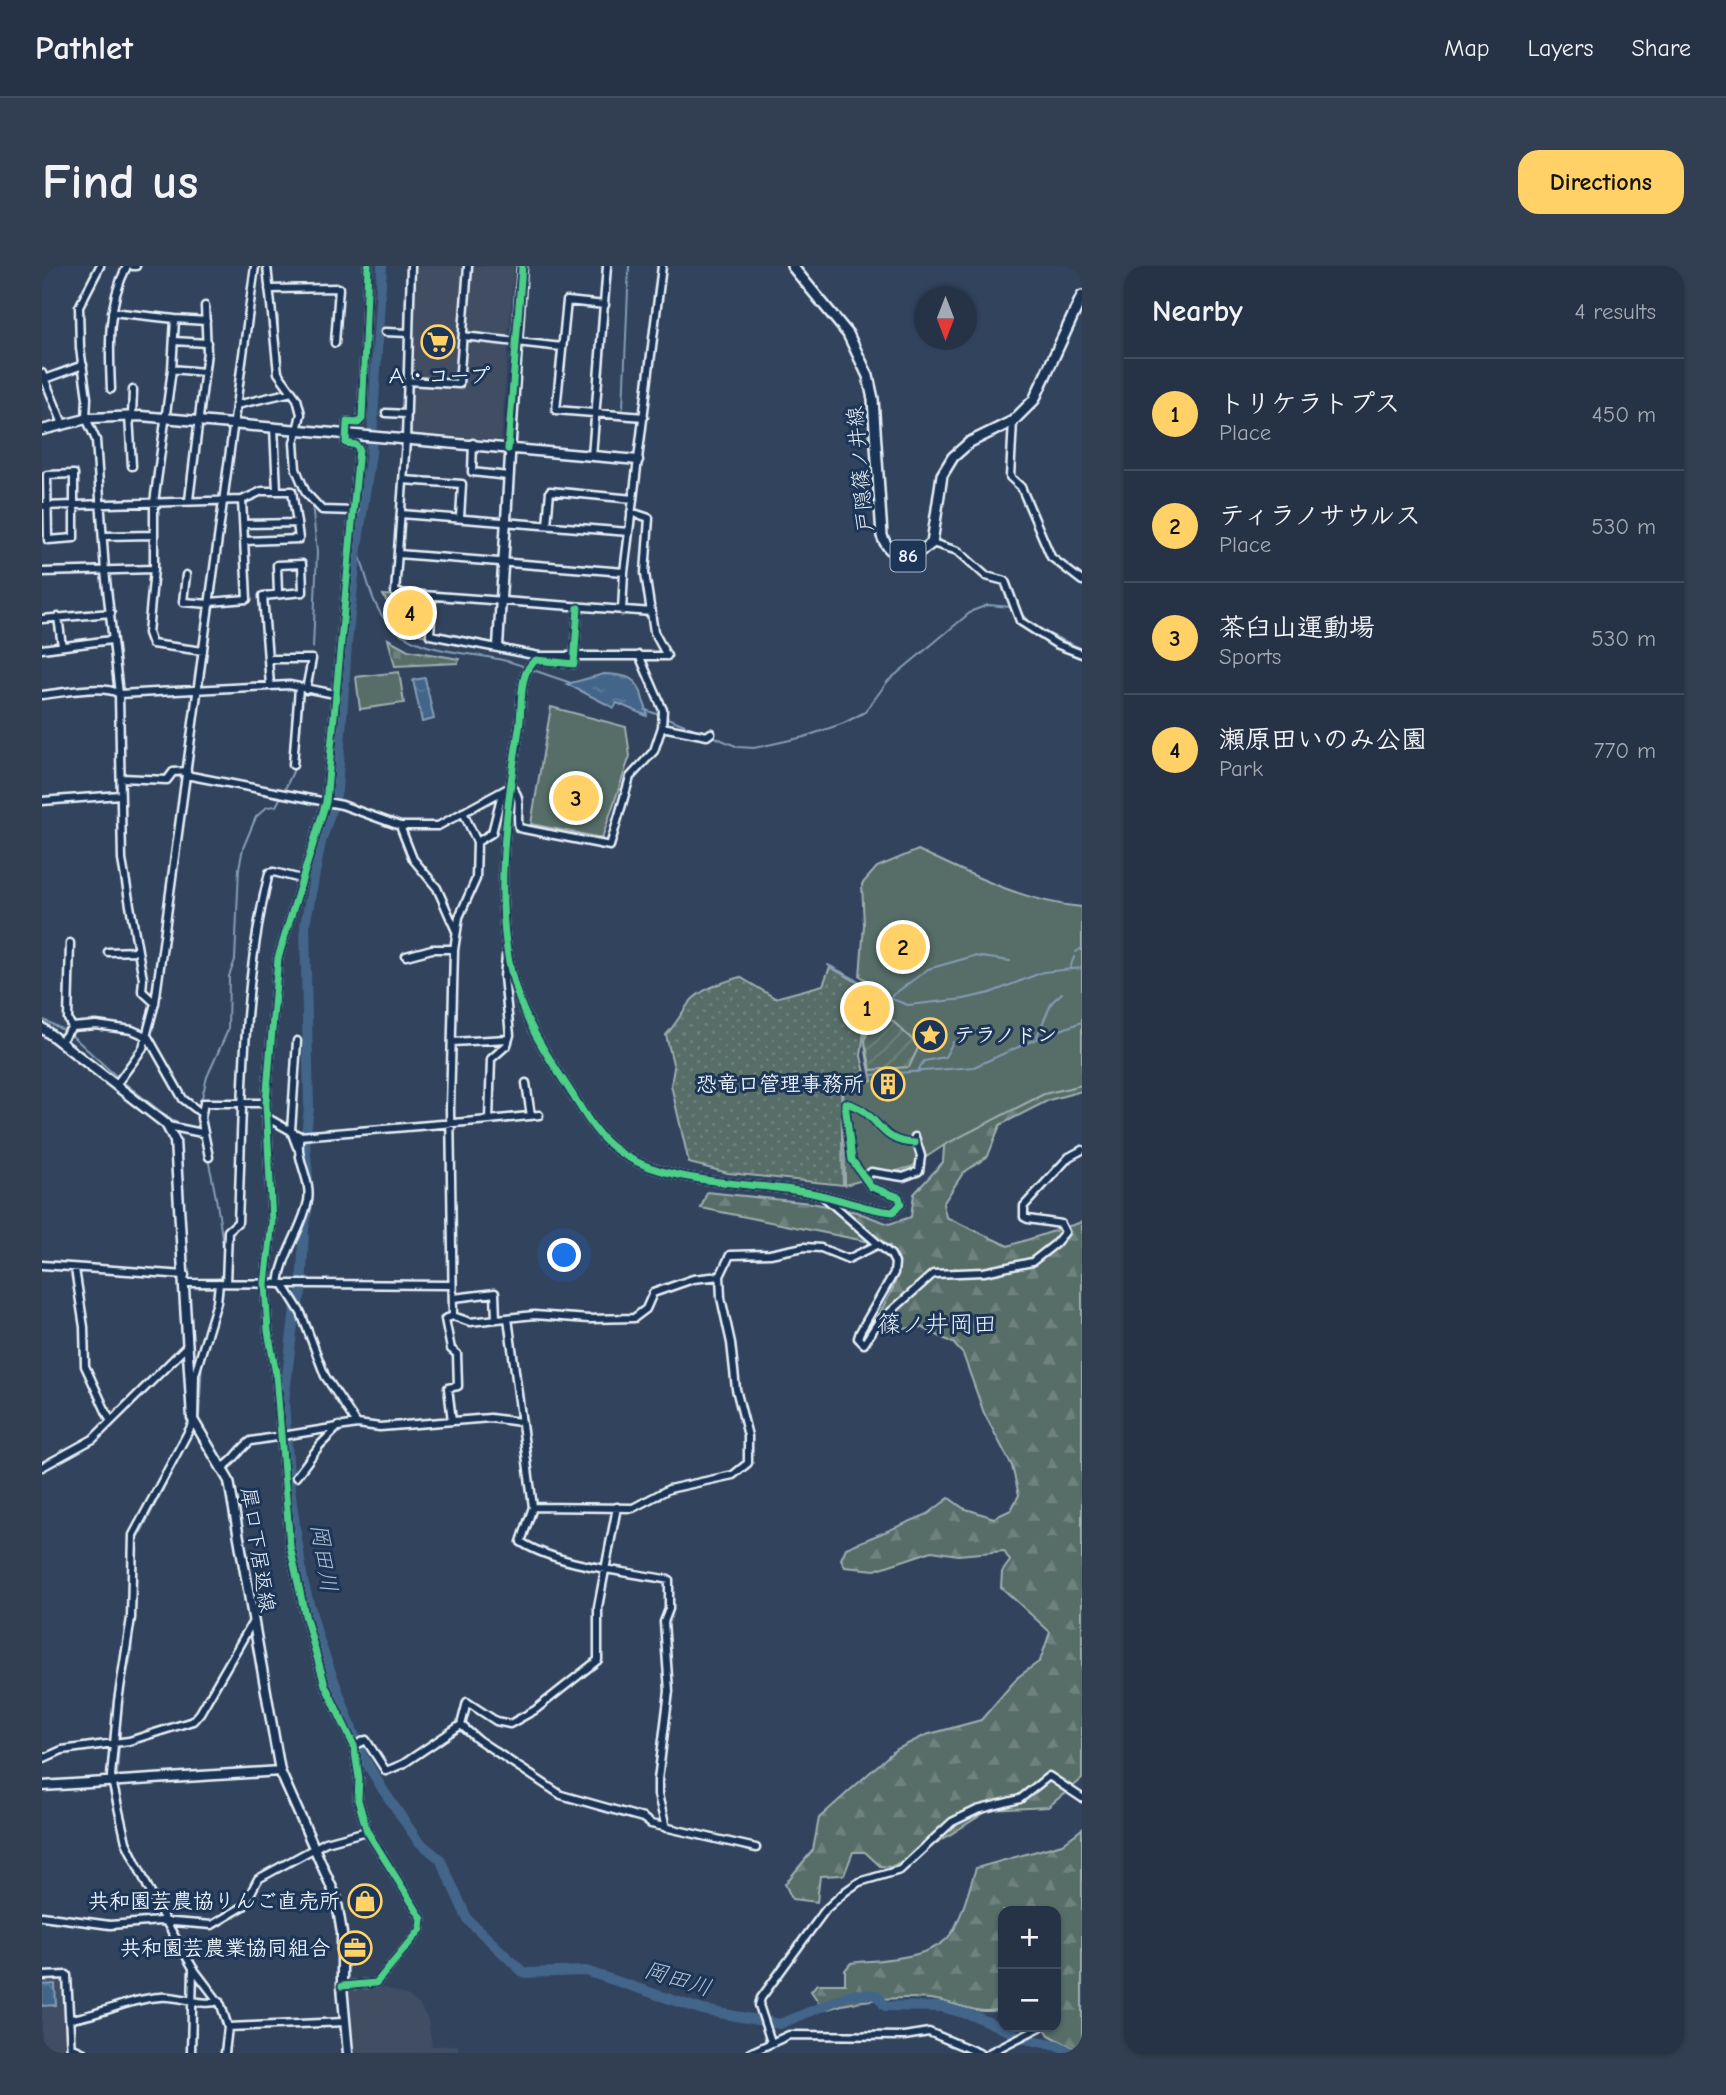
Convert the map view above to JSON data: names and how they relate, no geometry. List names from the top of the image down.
{
  "streets": {
    "main road": ["戸隠篠ノ井線", "86"],
    "street": ["犀口下居返線"]
  },
  "crossings": [
    ["戸隠篠ノ井線", "86"]
  ],
  "districts": ["篠ノ井岡田"],
  "water": ["岡田川"],
  "places": {
    "supermarket": ["Ａ・コープ"],
    "place": ["テラノドン"],
    "building": ["恐竜口管理事務所"],
    "shop": ["共和園芸農協りんご直売所"],
    "office": ["共和園芸農業協同組合"]
  },
  "north": "bottom",
  "page": {
    "header": "Pathlet",
    "nav": ["Map", "Layers", "Share"],
    "buttons": "Directions",
    "title": "Find us",
    "heading": ["Nearby", "4 results"],
    "list": [
      {
        "mark": "1",
        "name": "トリケラトプス",
        "note": "Place",
        "value": "450 m"
      },
      {
        "mark": "2",
        "name": "ティラノサウルス",
        "note": "Place",
        "value": "530 m"
      },
      {
        "mark": "3",
        "name": "茶臼山運動場",
        "note": "Sports",
        "value": "530 m"
      },
      {
        "mark": "4",
        "name": "瀬原田いのみ公園",
        "note": "Park",
        "value": "770 m"
      }
    ],
    "pins": [
      "4",
      "3",
      "2",
      "1"
    ],
    "map_buttons": ["+", "−"]
  }
}
